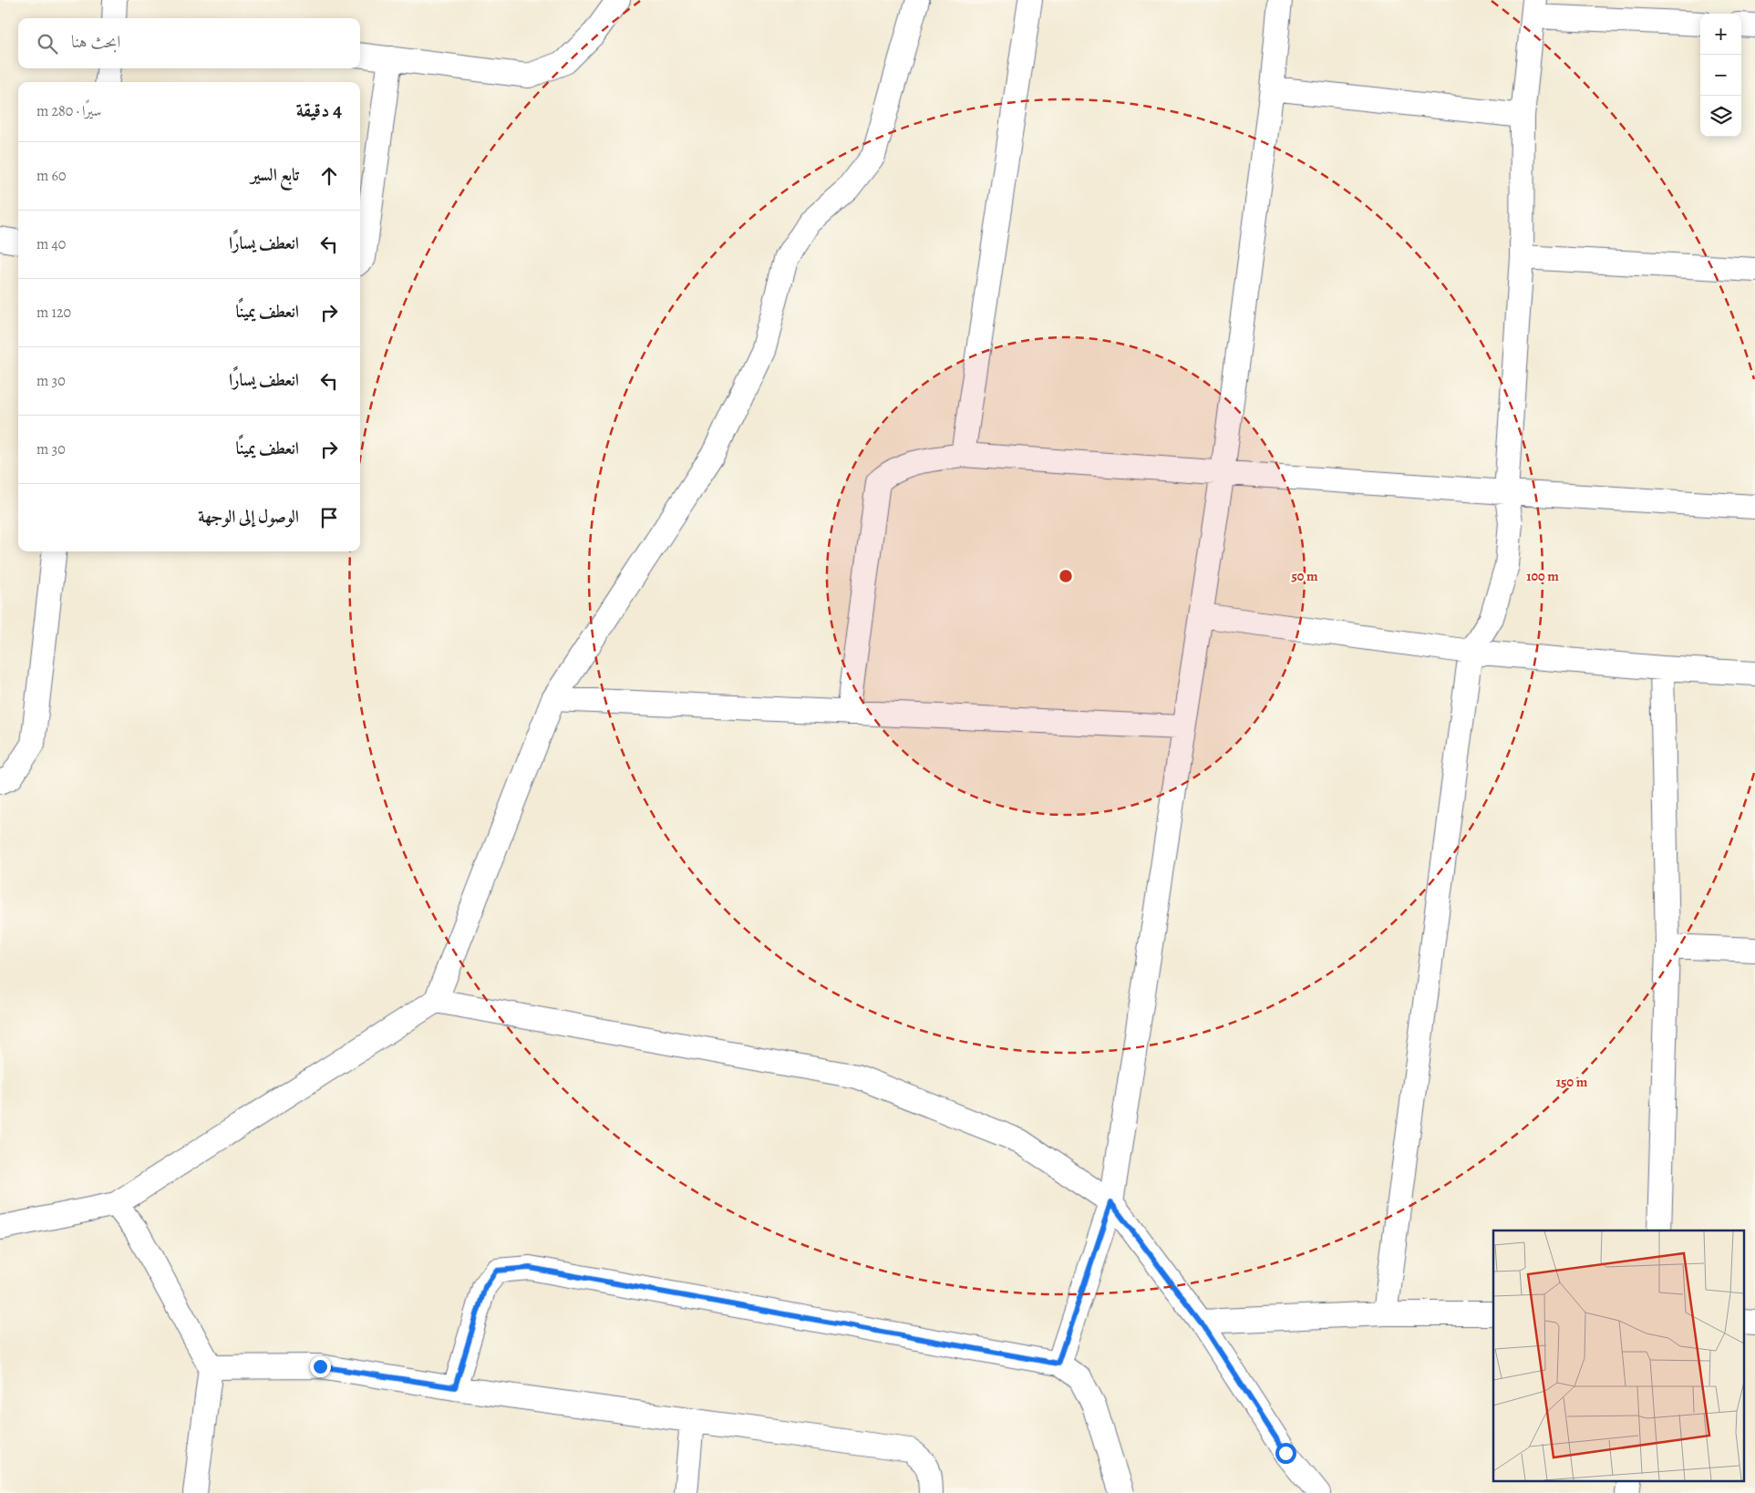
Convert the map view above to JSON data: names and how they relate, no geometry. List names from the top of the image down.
{
  "page": {
    "map_buttons": ["+", "−"],
    "search": "ابحث هنا",
    "heading": ["4 دقيقة", "سيرًا · 280 m"],
    "list": [
      ["تابع السير", "60 m"],
      ["انعطف يسارًا", "40 m"],
      ["انعطف يمينًا", "120 m"],
      ["انعطف يسارًا", "30 m"],
      ["انعطف يمينًا", "30 m"],
      "الوصول إلى الوجهة"
    ]
  },
  "rings": ["50 m", "100 m", "150 m"]
}
